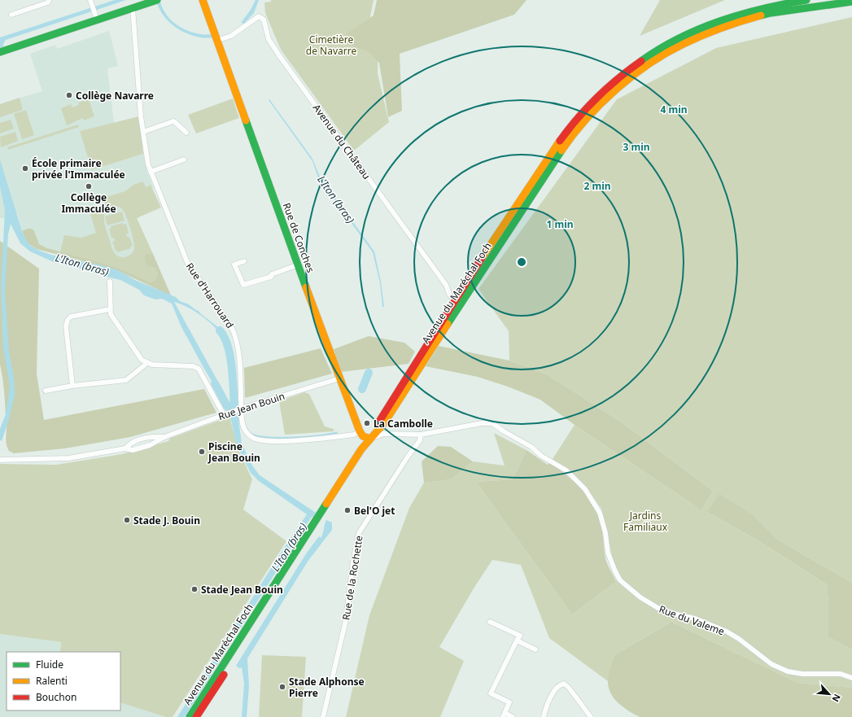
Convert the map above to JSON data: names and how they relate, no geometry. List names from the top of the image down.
{
  "streets": {
    "main road": ["Rue de Conches", "Avenue du Maréchal Foch"],
    "street": [
      "Avenue du Château",
      "Rue d'Harrouard",
      "Rue Jean Bouin",
      "Rue de la Rochette",
      "Rue du Valeme"
    ]
  },
  "crossings": [
    ["Avenue du Château", "Rue de Conches"],
    ["Avenue du Château", "Avenue du Maréchal Foch"],
    ["Rue de Conches", "Rue d'Harrouard"],
    ["Rue de Conches", "Rue Jean Bouin"],
    ["Avenue du Maréchal Foch", "Rue du Valeme"],
    ["Rue d'Harrouard", "Rue Jean Bouin"],
    ["Rue de la Rochette", "Rue du Valeme"]
  ],
  "water": ["L'Iton (bras)"],
  "parks": ["Cimetière de Navarre", "Jardins Familiaux"],
  "places": [
    "Collège Navarre",
    "École primaire privée l'Immaculée",
    "Collège Immaculée",
    "La Cambolle",
    "Piscine Jean Bouin",
    "Bel'O jet",
    "Stade J. Bouin",
    "Stade Jean Bouin",
    "Stade Alphonse Pierre"
  ],
  "legend": ["Fluide", "Ralenti", "Bouchon"],
  "north": "bottom right",
  "rings": [
    "4 min",
    "3 min",
    "2 min",
    "1 min"
  ]
}
